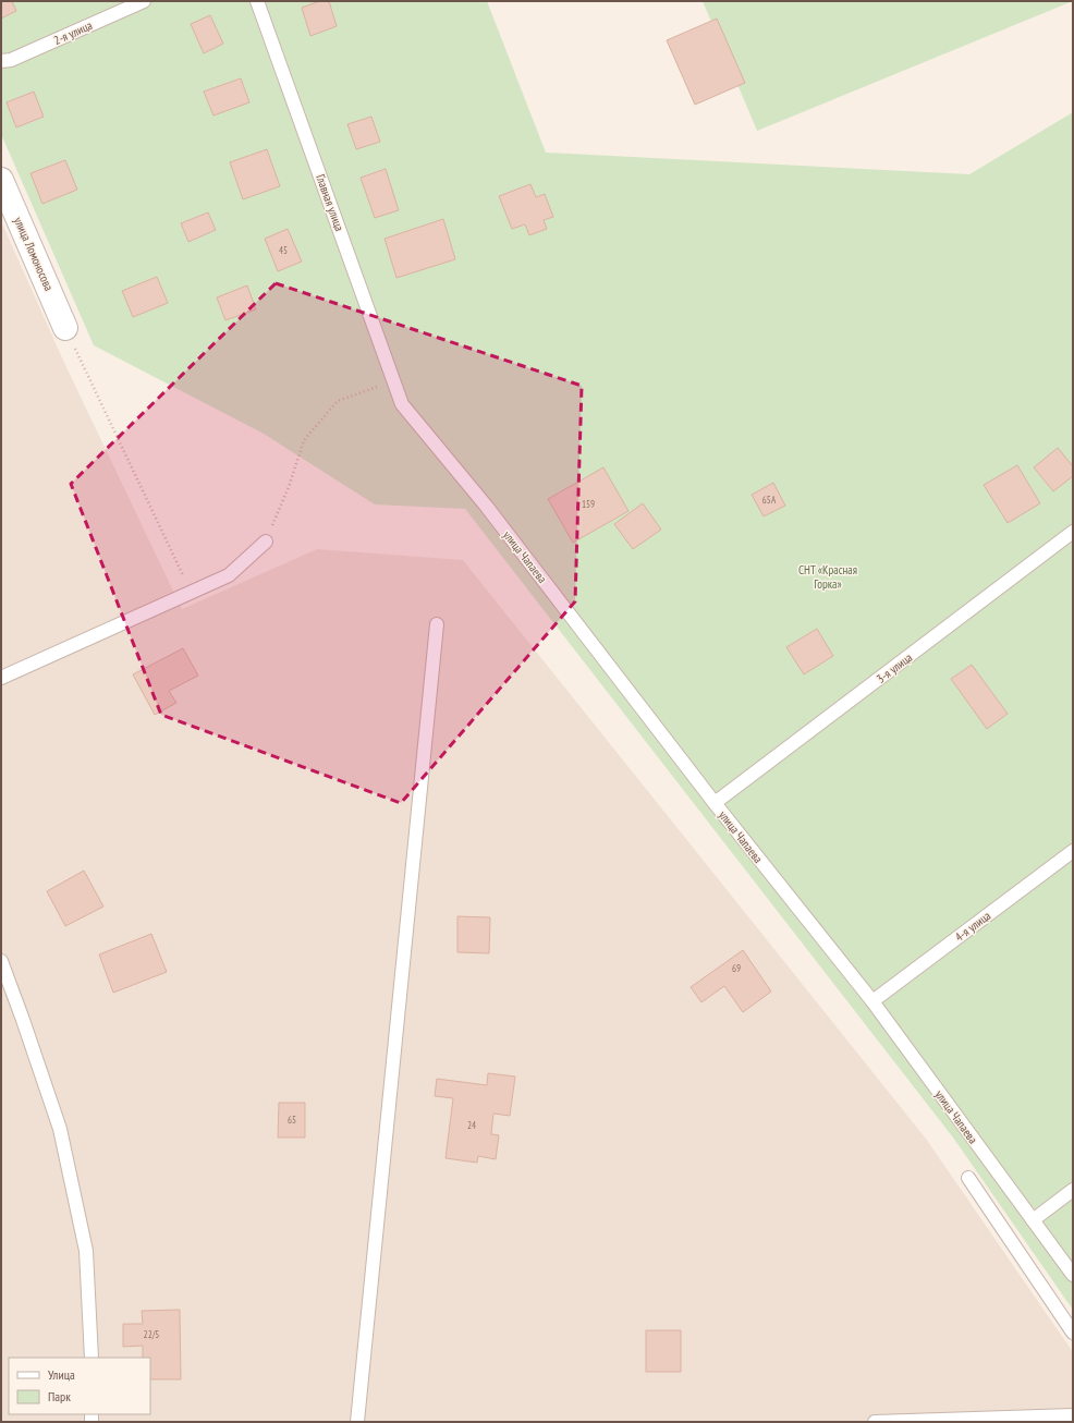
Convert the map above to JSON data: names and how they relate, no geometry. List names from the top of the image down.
{
  "streets": {
    "street": ["улица Ломоносова"],
    "lane": [
      "2-я улица",
      "Главная улица",
      "улица Чапаева",
      "3-я улица",
      "4-я улица"
    ]
  },
  "crossings": [
    ["Главная улица", "улица Чапаева"],
    ["улица Чапаева", "3-я улица"],
    ["улица Чапаева", "4-я улица"]
  ],
  "parks": ["СНТ «Красная Горка»"],
  "house_numbers": [
    "45",
    "65А",
    "159",
    "69",
    "65",
    "24",
    "22/5"
  ],
  "legend": ["Улица", "Парк"]
}
